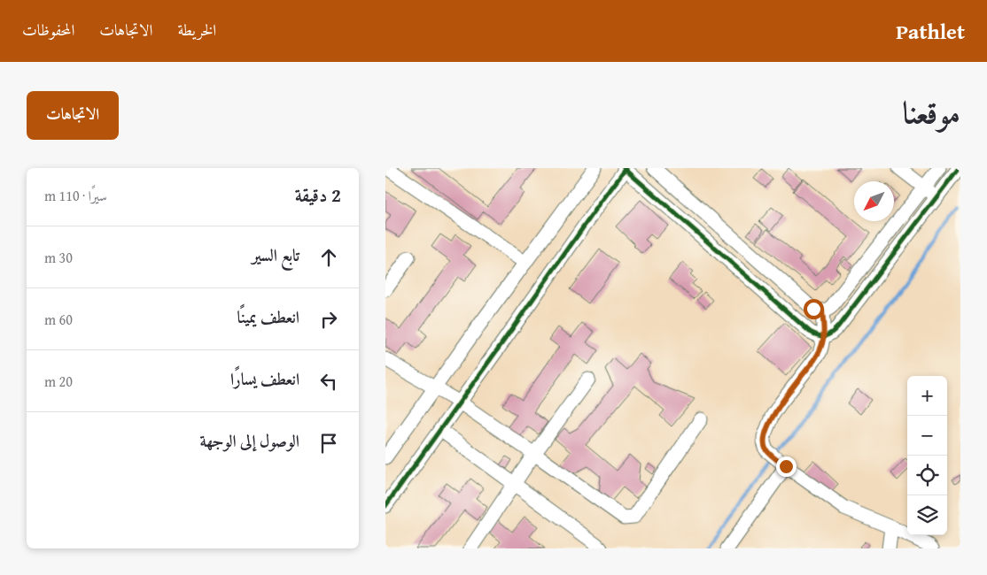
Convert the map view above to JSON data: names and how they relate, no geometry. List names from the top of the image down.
{
  "north": "bottom left",
  "page": {
    "header": "Pathlet",
    "nav": ["الخريطة", "الاتجاهات", "المحفوظات"],
    "title": "موقعنا",
    "buttons": "الاتجاهات",
    "heading": ["2 دقيقة", "سيرًا · 110 m"],
    "list": [
      ["تابع السير", "30 m"],
      ["انعطف يمينًا", "60 m"],
      ["انعطف يسارًا", "20 m"],
      "الوصول إلى الوجهة"
    ],
    "map_buttons": ["+", "−"]
  }
}
